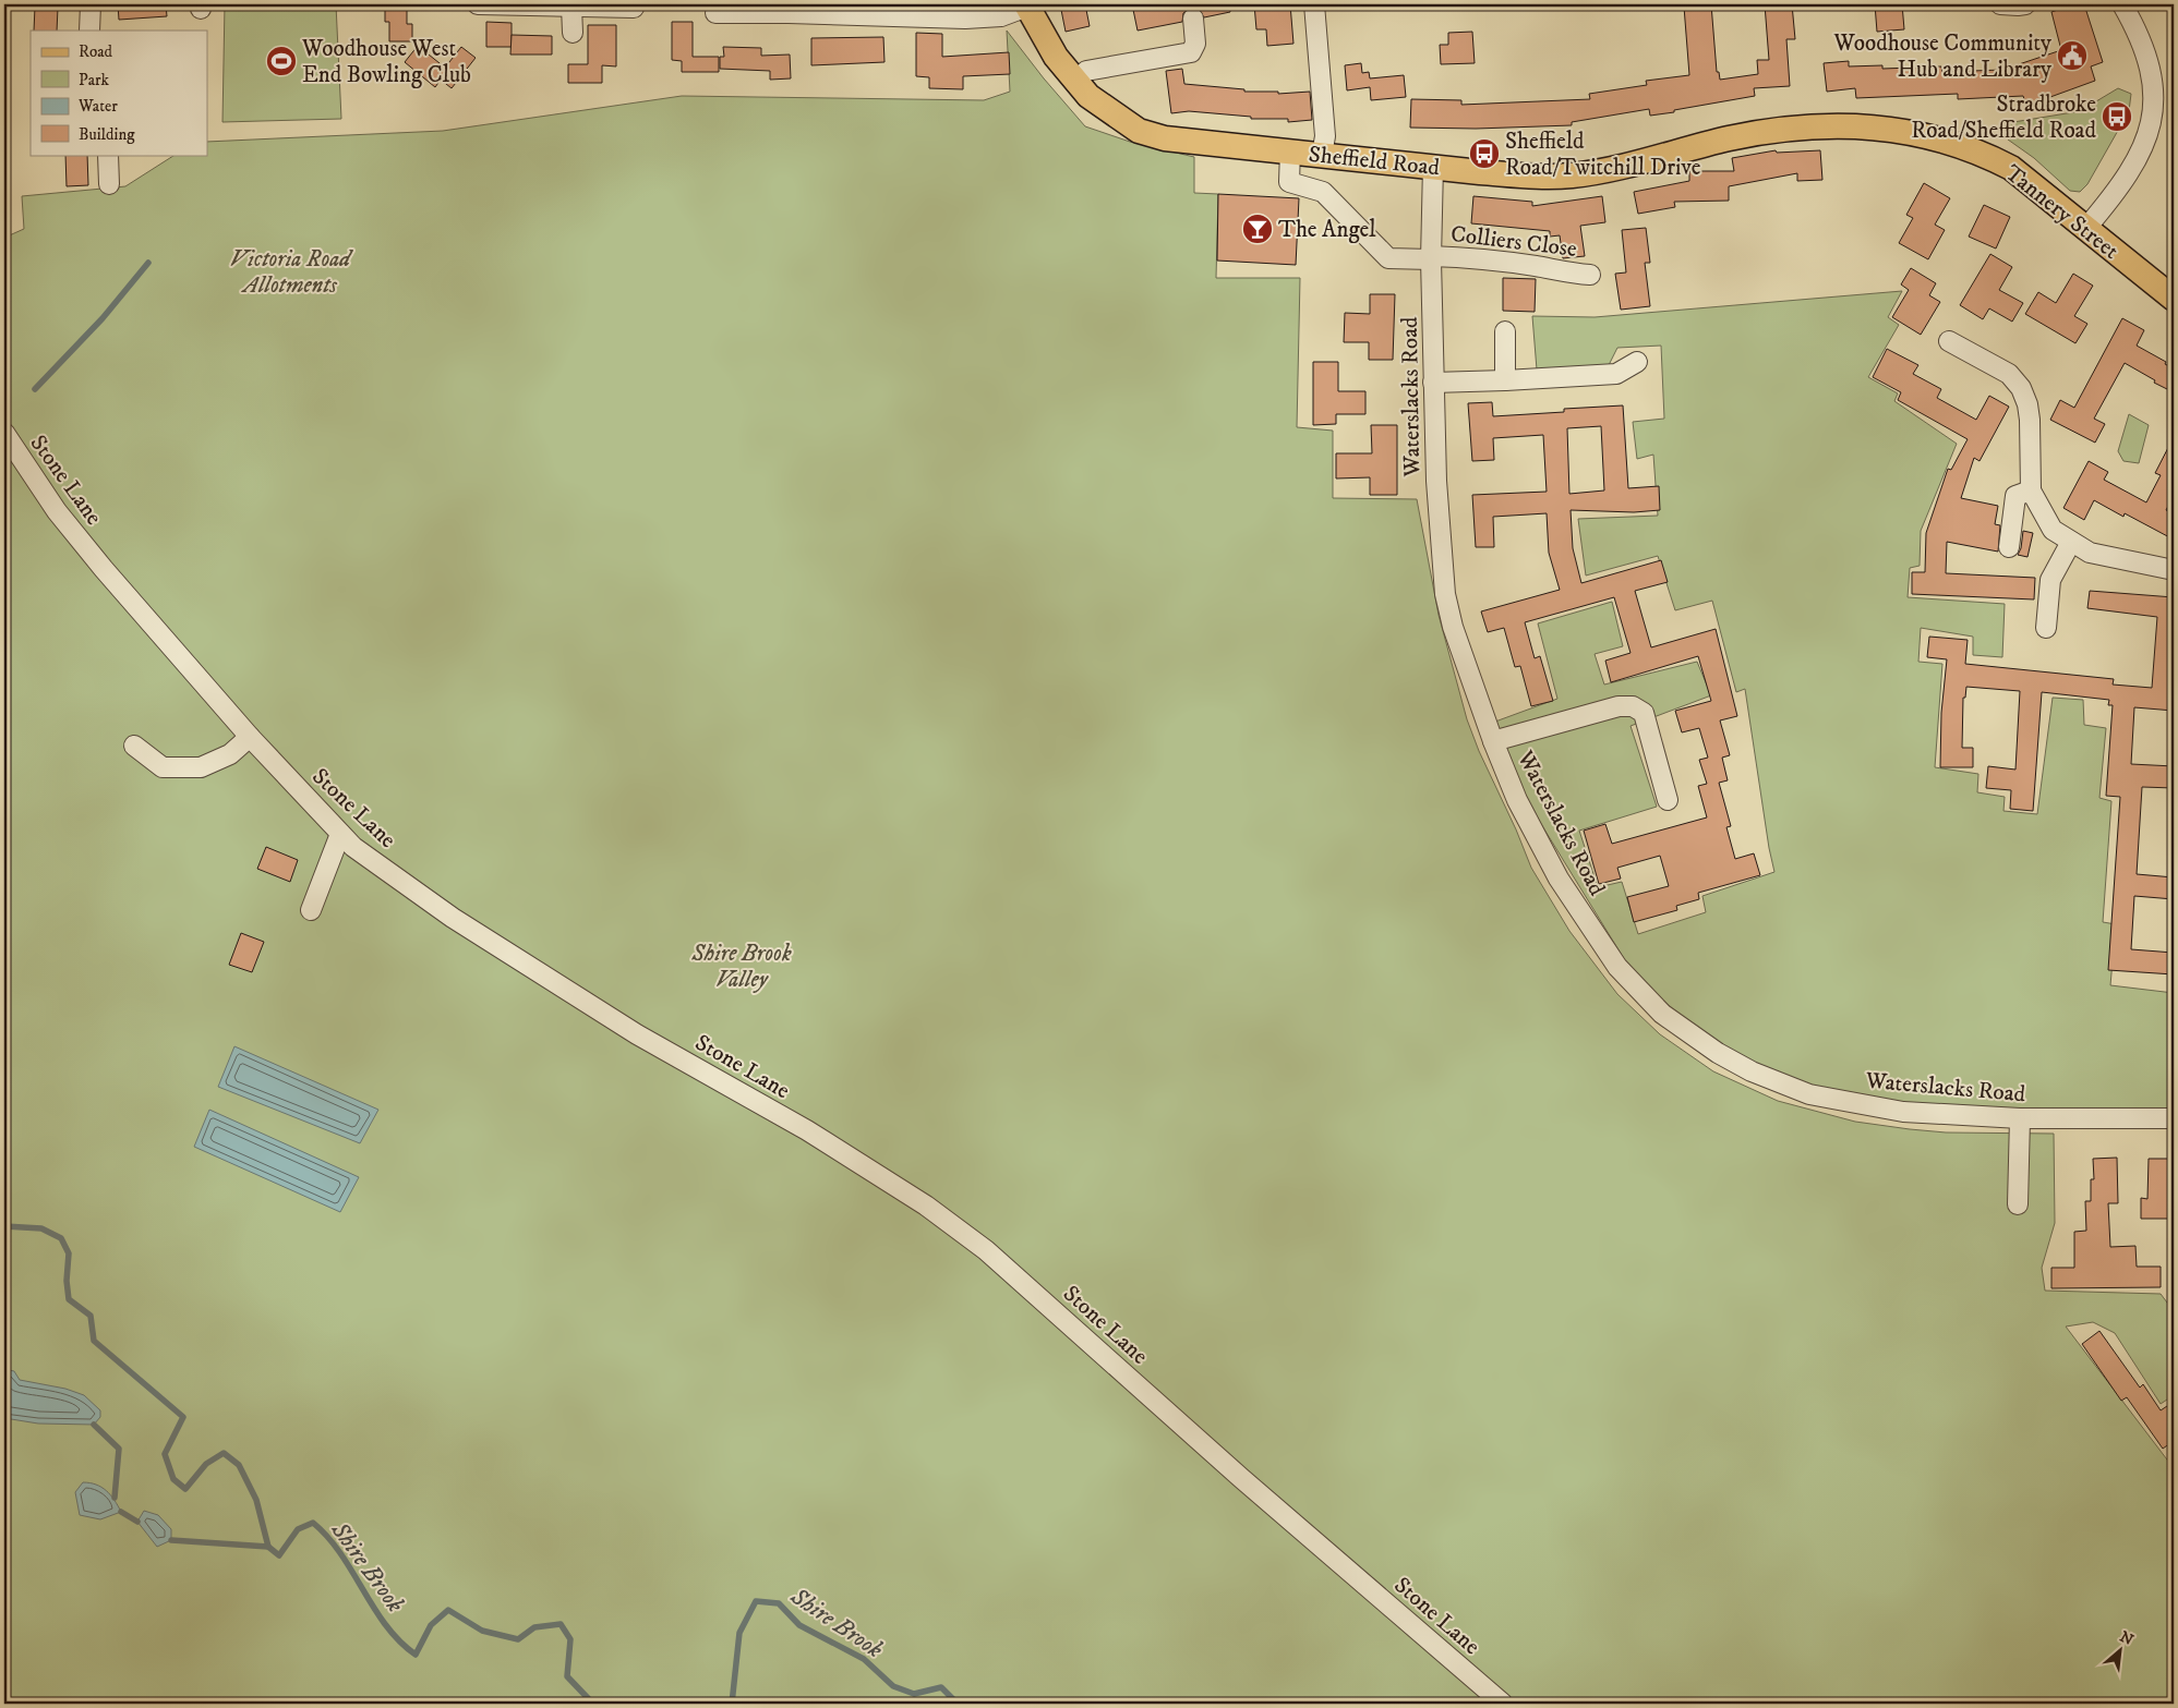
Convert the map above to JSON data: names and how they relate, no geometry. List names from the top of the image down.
{
  "streets": {
    "main road": ["Sheffield Road", "Tannery Street"],
    "street": ["Colliers Close", "Waterslacks Road", "Stone Lane"]
  },
  "crossings": [
    ["Sheffield Road", "Tannery Street"],
    ["Sheffield Road", "Colliers Close"],
    ["Sheffield Road", "Waterslacks Road"],
    ["Colliers Close", "Waterslacks Road"]
  ],
  "water": ["Shire Brook"],
  "parks": ["Victoria Road Allotments", "Shire Brook Valley"],
  "places": {
    "public building": ["Woodhouse Community Hub and Library"],
    "sports": ["Woodhouse West End Bowling Club"],
    "bus stop": ["Stradbroke Road/Sheffield Road", "Sheffield Road/Twitchill Drive"],
    "bar": ["The Angel"]
  },
  "legend": [
    "Road",
    "Park",
    "Water",
    "Building"
  ],
  "north": "top right"
}
